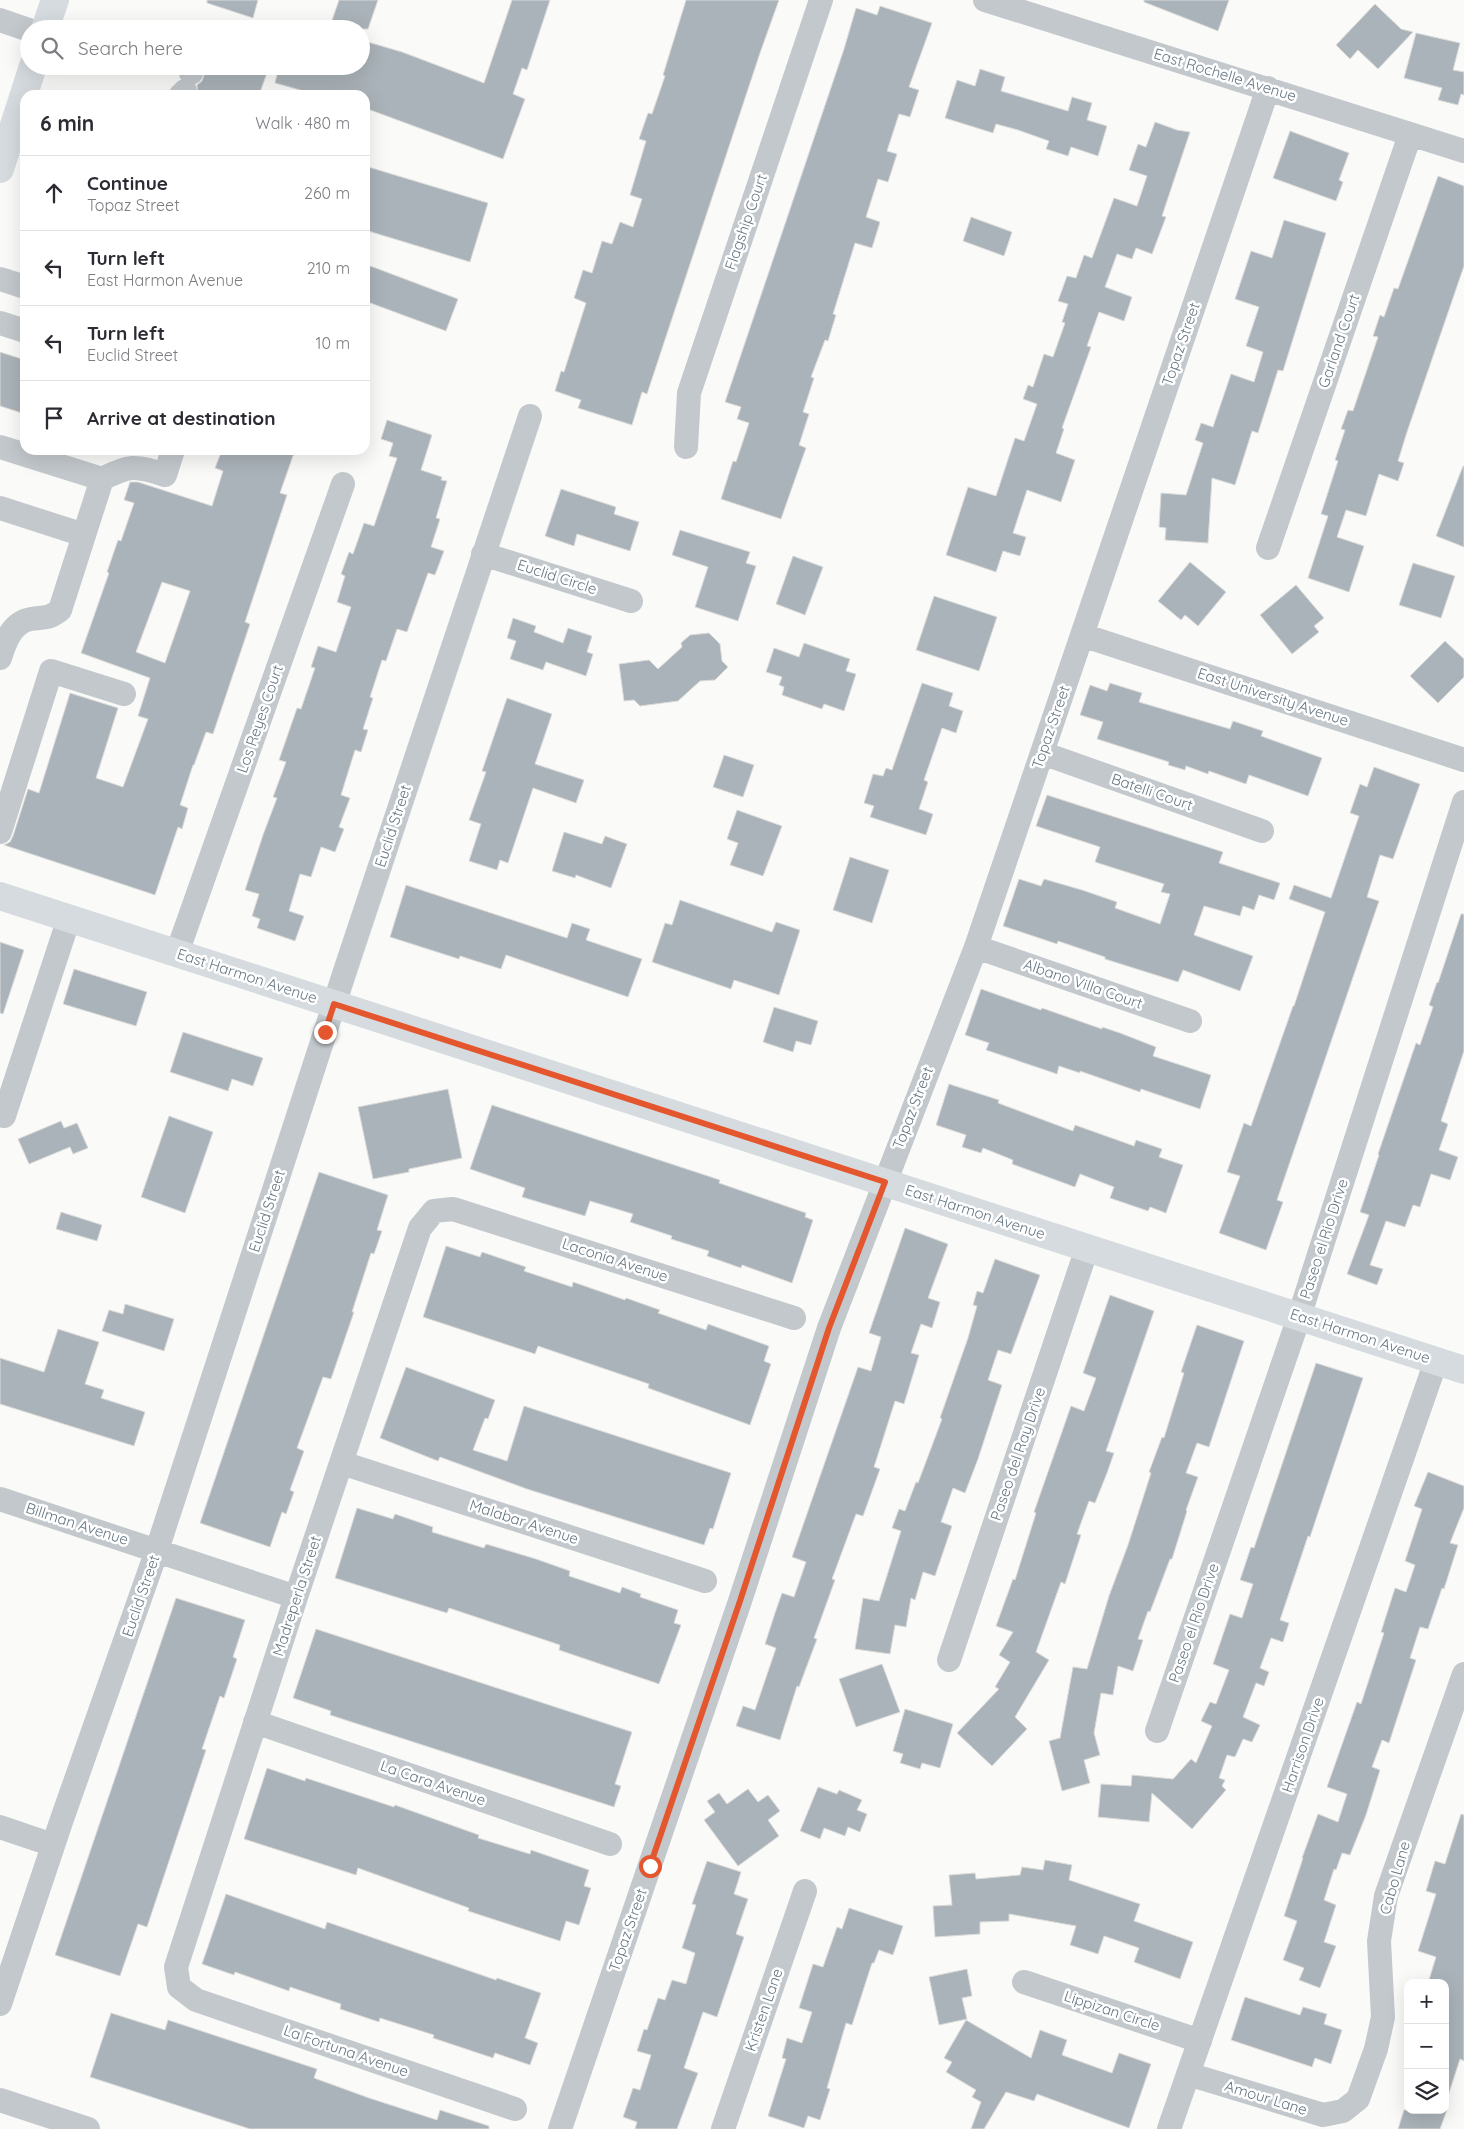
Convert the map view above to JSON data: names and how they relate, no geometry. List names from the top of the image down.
{
  "streets": {
    "main road": ["East Harmon Avenue"],
    "street": [
      "East Rochelle Avenue",
      "Flagship Court",
      "Garland Court",
      "Topaz Street",
      "Euclid Circle",
      "East University Avenue",
      "Los Reyes Court",
      "Batelli Court",
      "Euclid Street",
      "Albano Villa Court",
      "Paseo el Rio Drive",
      "Laconia Avenue",
      "Paseo del Ray Drive",
      "Malabar Avenue",
      "Billman Avenue",
      "Madreperla Street",
      "Harrison Drive",
      "La Cara Avenue",
      "Cabo Lane",
      "Kristen Lane",
      "Lippizan Circle",
      "La Fortuna Avenue",
      "Amour Lane"
    ]
  },
  "crossings": [
    ["East Rochelle Avenue", "Garland Court"],
    ["East Rochelle Avenue", "Topaz Street"],
    ["Topaz Street", "East University Avenue"],
    ["Topaz Street", "Batelli Court"],
    ["Topaz Street", "East Harmon Avenue"],
    ["Topaz Street", "Albano Villa Court"],
    ["Euclid Circle", "Euclid Street"],
    ["Los Reyes Court", "East Harmon Avenue"],
    ["Euclid Street", "East Harmon Avenue"],
    ["Euclid Street", "Billman Avenue"],
    ["East Harmon Avenue", "Paseo el Rio Drive"],
    ["East Harmon Avenue", "Paseo del Ray Drive"],
    ["East Harmon Avenue", "Harrison Drive"],
    ["Laconia Avenue", "Madreperla Street"],
    ["Malabar Avenue", "Madreperla Street"],
    ["Billman Avenue", "Madreperla Street"],
    ["Madreperla Street", "La Cara Avenue"],
    ["Madreperla Street", "La Fortuna Avenue"],
    ["Harrison Drive", "Lippizan Circle"],
    ["Harrison Drive", "Amour Lane"],
    ["Cabo Lane", "Amour Lane"]
  ],
  "page": {
    "search": "Search here",
    "heading": ["6 min", "Walk · 480 m"],
    "list": [
      ["Continue", "Topaz Street", "260 m"],
      ["Turn left", "East Harmon Avenue", "210 m"],
      ["Turn left", "Euclid Street", "10 m"],
      "Arrive at destination"
    ],
    "map_buttons": ["+", "−"]
  }
}
